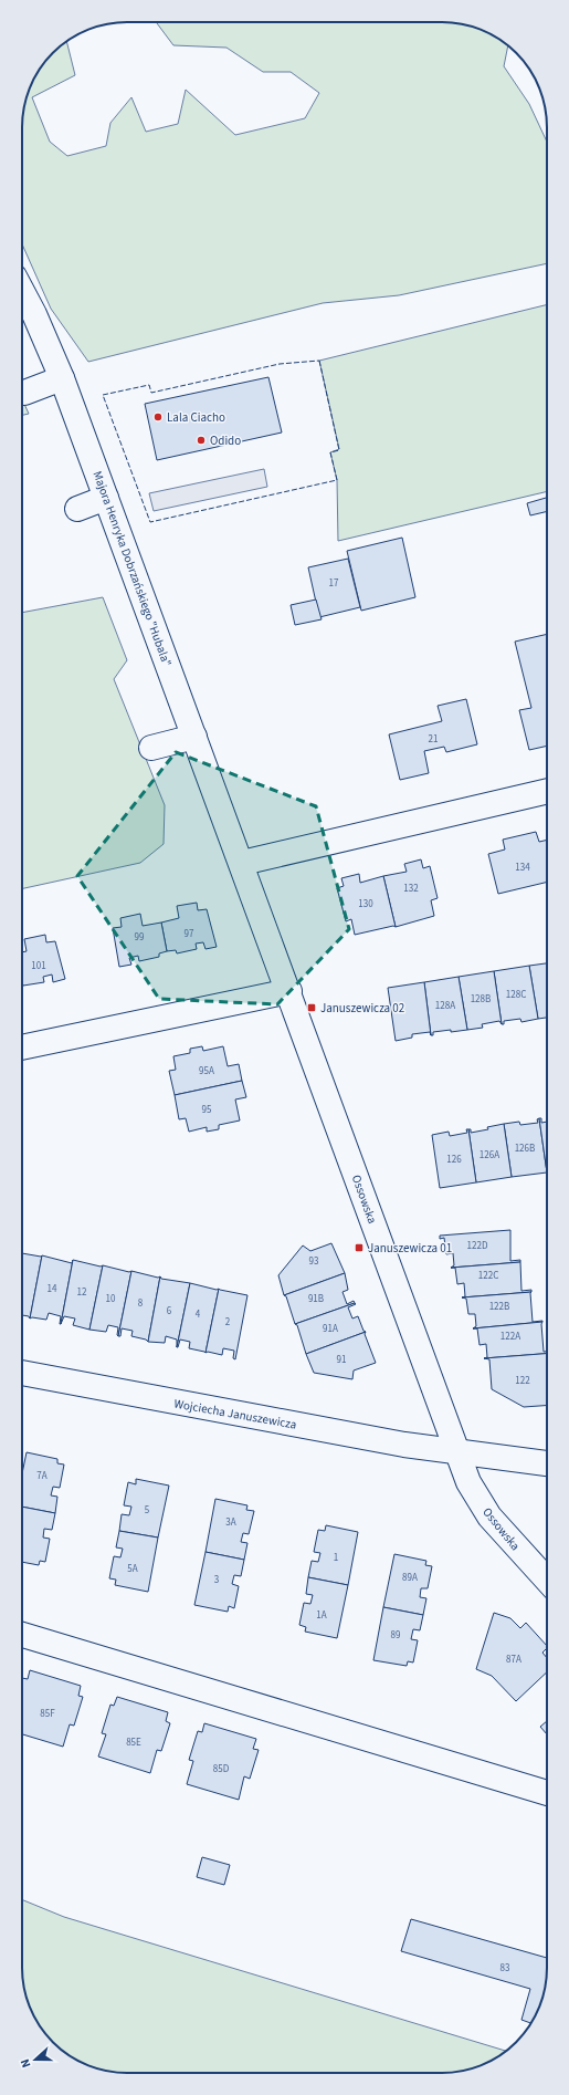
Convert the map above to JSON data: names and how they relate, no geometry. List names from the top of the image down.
{
  "streets": {
    "street": ["Majora Henryka Dobrzańskiego \"Hubala\"", "Ossowska", "Wojciecha Januszewicza"]
  },
  "crossings": [
    ["Majora Henryka Dobrzańskiego \"Hubala\"", "Ossowska"],
    ["Ossowska", "Wojciecha Januszewicza"]
  ],
  "places": {
    "other": ["Lala Ciacho", "Odido"],
    "transit": ["Januszewicza 02", "Januszewicza 01"]
  },
  "house_numbers": [
    "17",
    "21",
    "134",
    "132",
    "130",
    "97",
    "99",
    "101",
    "128C",
    "128B",
    "128A",
    "95A",
    "95",
    "126B",
    "126A",
    "126",
    "122D",
    "93",
    "122C",
    "14",
    "12",
    "10",
    "91B",
    "8",
    "122B",
    "6",
    "4",
    "2",
    "91A",
    "122A",
    "91",
    "122",
    "7A",
    "5",
    "3A",
    "1",
    "5A",
    "89A",
    "3",
    "1A",
    "89",
    "87A",
    "85F",
    "85E",
    "85D",
    "83"
  ],
  "north": "left"
}
